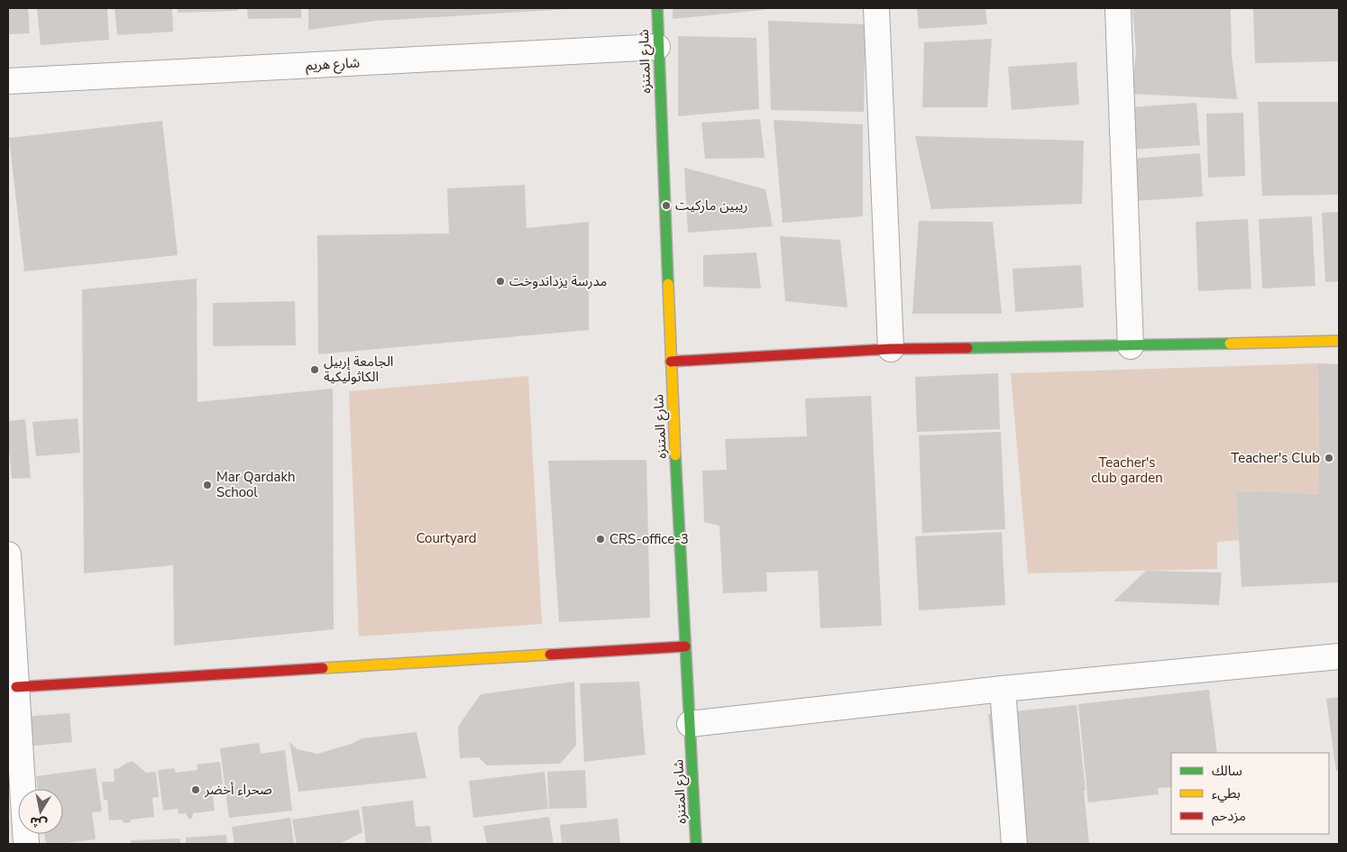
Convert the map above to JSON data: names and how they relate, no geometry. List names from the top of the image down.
{
  "streets": {
    "street": ["شارع المتنزه", "شارع هريم"]
  },
  "crossings": [
    ["شارع المتنزه", "شارع هريم"]
  ],
  "parks": ["Teacher's club garden", "Courtyard"],
  "places": [
    "ريبين ماركيت",
    "مدرسة يزداندوخت",
    "الجامعة إربيل الكاثوليكية",
    "Teacher's Club",
    "Mar Qardakh School",
    "CRS-office-3",
    "صحراء أخضر"
  ],
  "legend": ["سالك", "بطيء", "مزدحم"],
  "north": "bottom"
}
